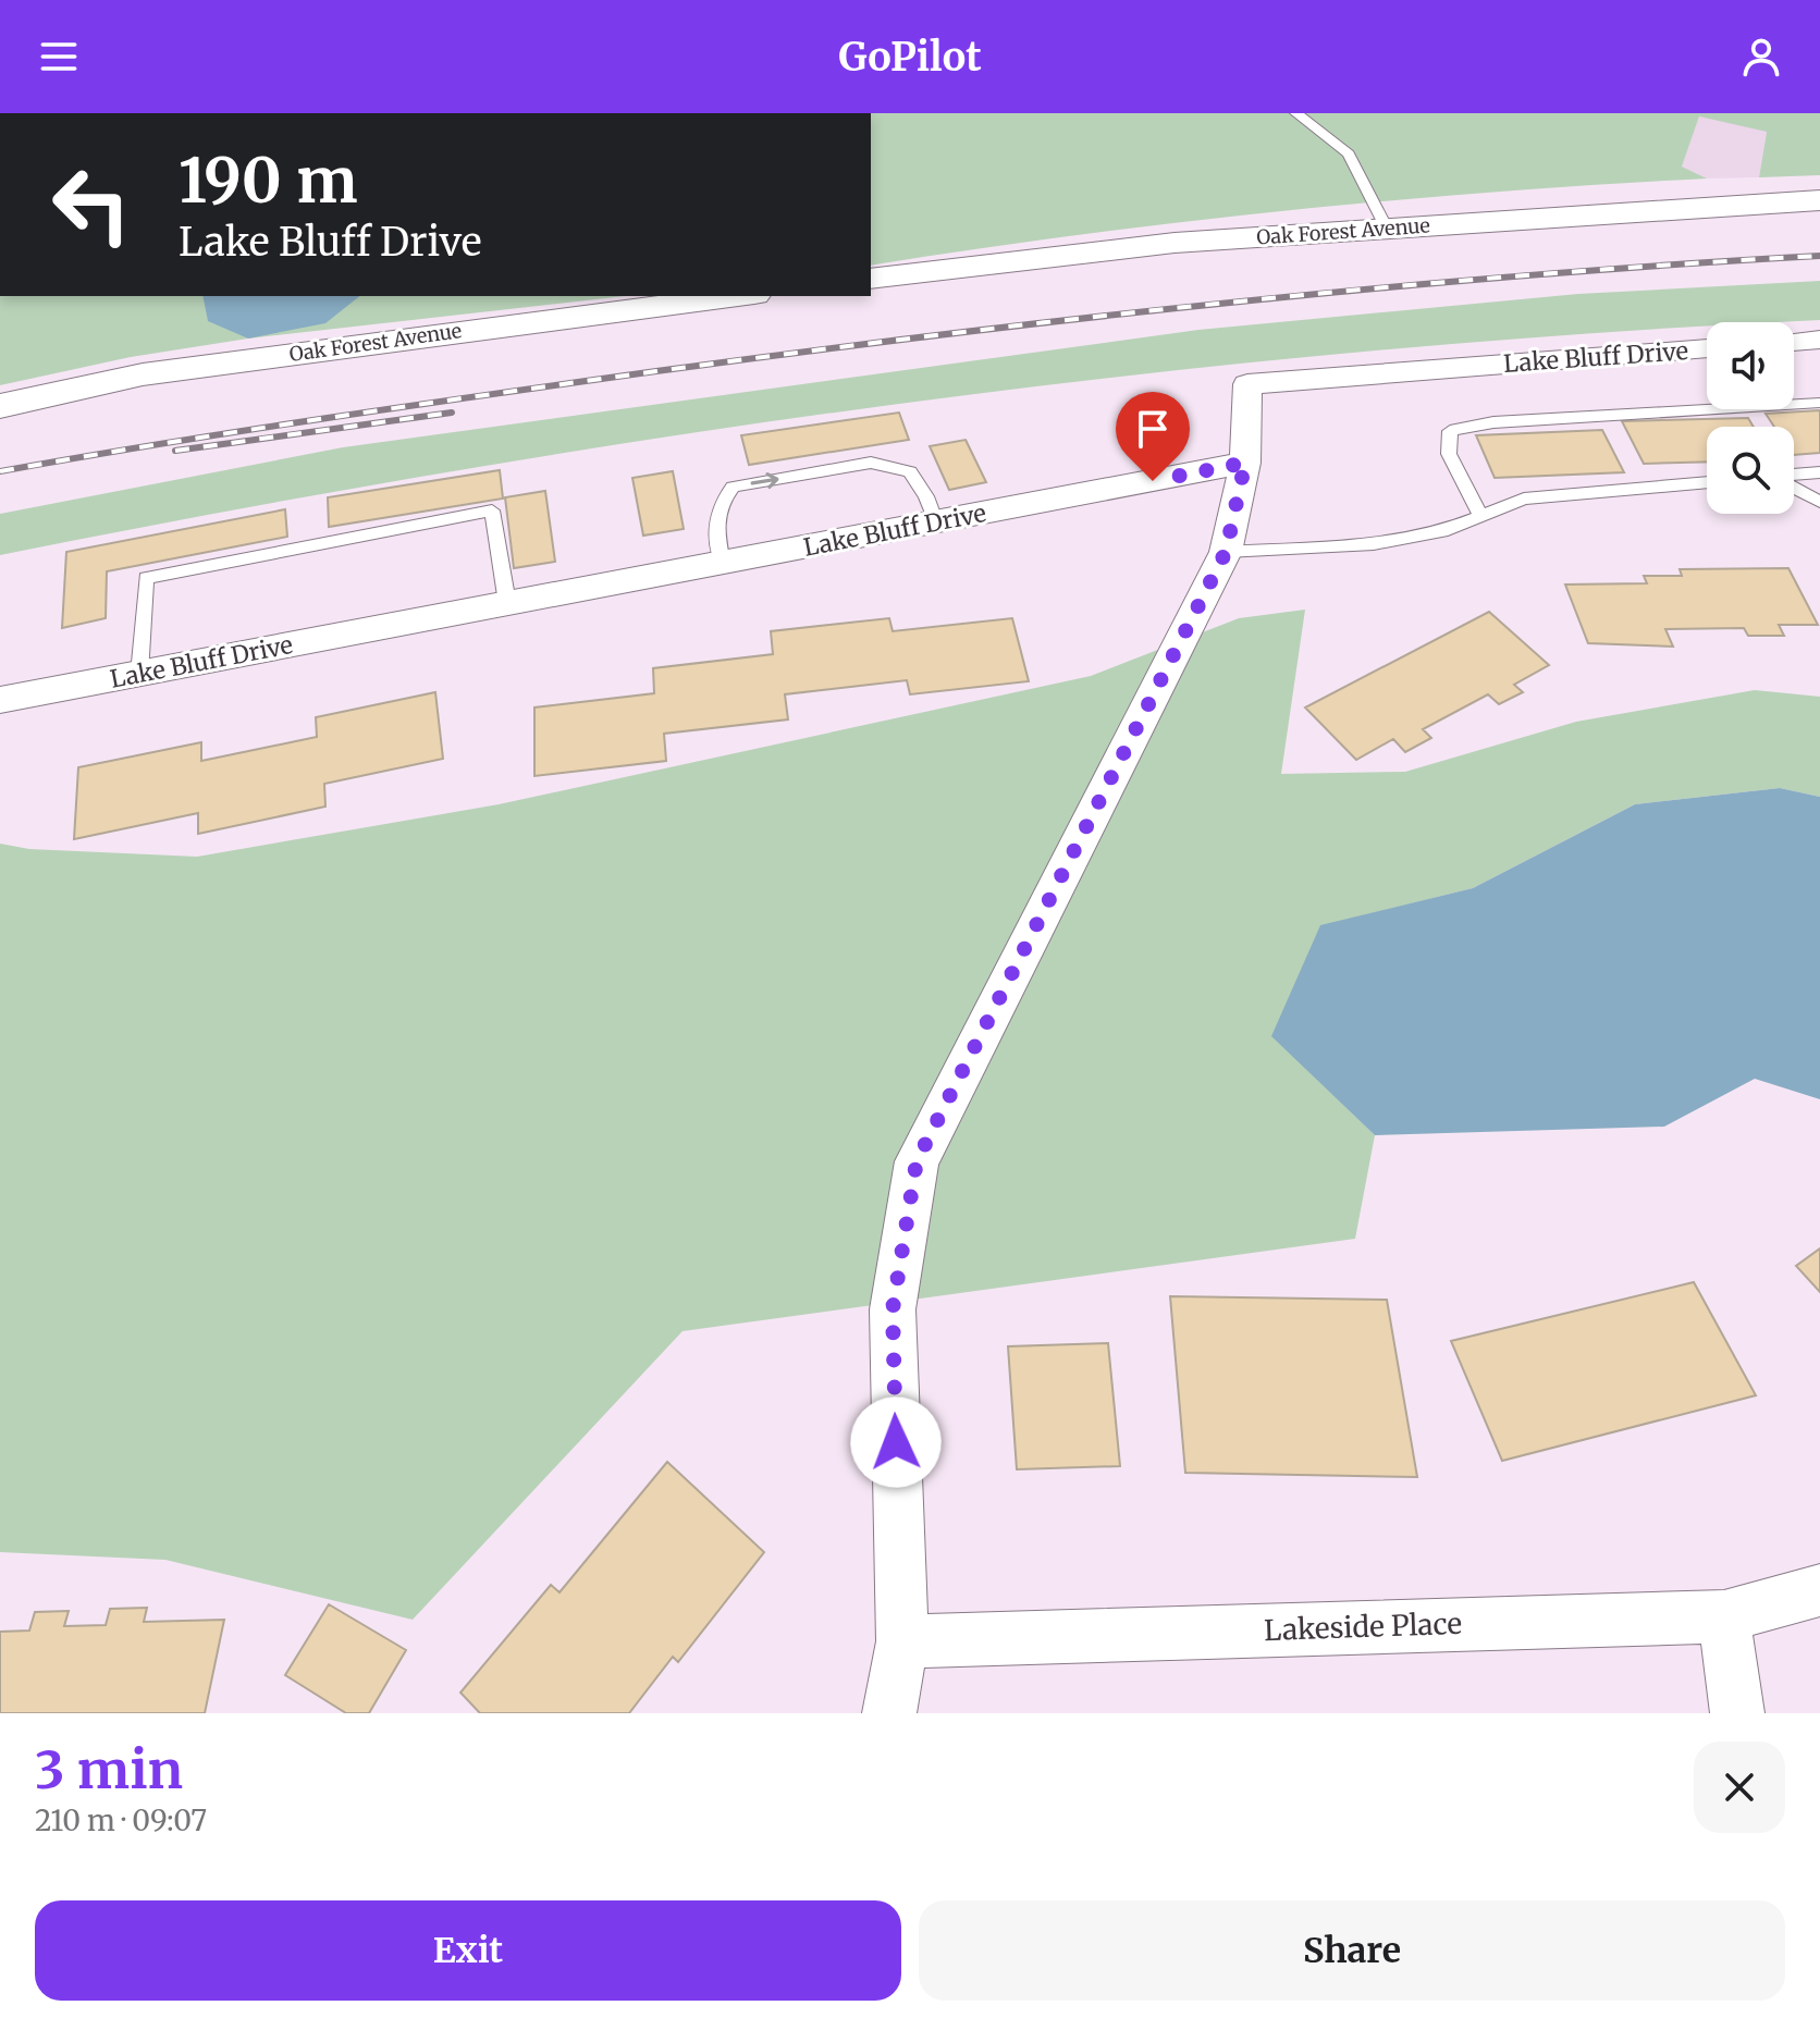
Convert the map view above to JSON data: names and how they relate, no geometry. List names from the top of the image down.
{
  "streets": {
    "street": ["Oak Forest Avenue", "Lake Bluff Drive", "Lakeside Place"]
  },
  "page": {
    "header": "GoPilot",
    "turn": ["190 m", "Lake Bluff Drive"],
    "heading": ["3 min", "210 m · 09:07"],
    "buttons": ["Exit", "Share"]
  }
}
